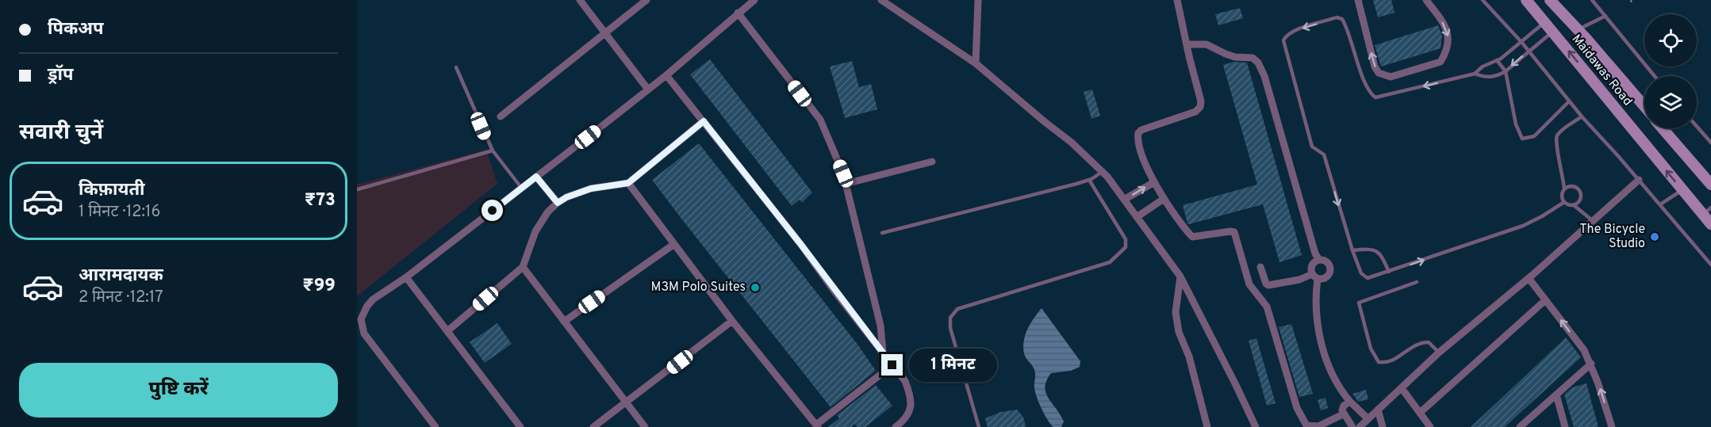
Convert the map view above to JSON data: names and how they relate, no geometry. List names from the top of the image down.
{
  "streets": {
    "street": ["Maidawas Road"]
  },
  "places": ["The Bicycle Studio", "M3M Polo Suites"],
  "page": {
    "banner": ["पिकअप", "ड्रॉप"],
    "heading": "सवारी चुनें",
    "list": [
      {
        "name": "किफ़ायती",
        "note": "1 मिनट · 12:16",
        "value": "₹73"
      },
      {
        "name": "आरामदायक",
        "note": "2 मिनट · 12:17",
        "value": "₹99"
      }
    ],
    "bubble": "1 मिनट",
    "buttons": "पुष्टि करें"
  }
}
